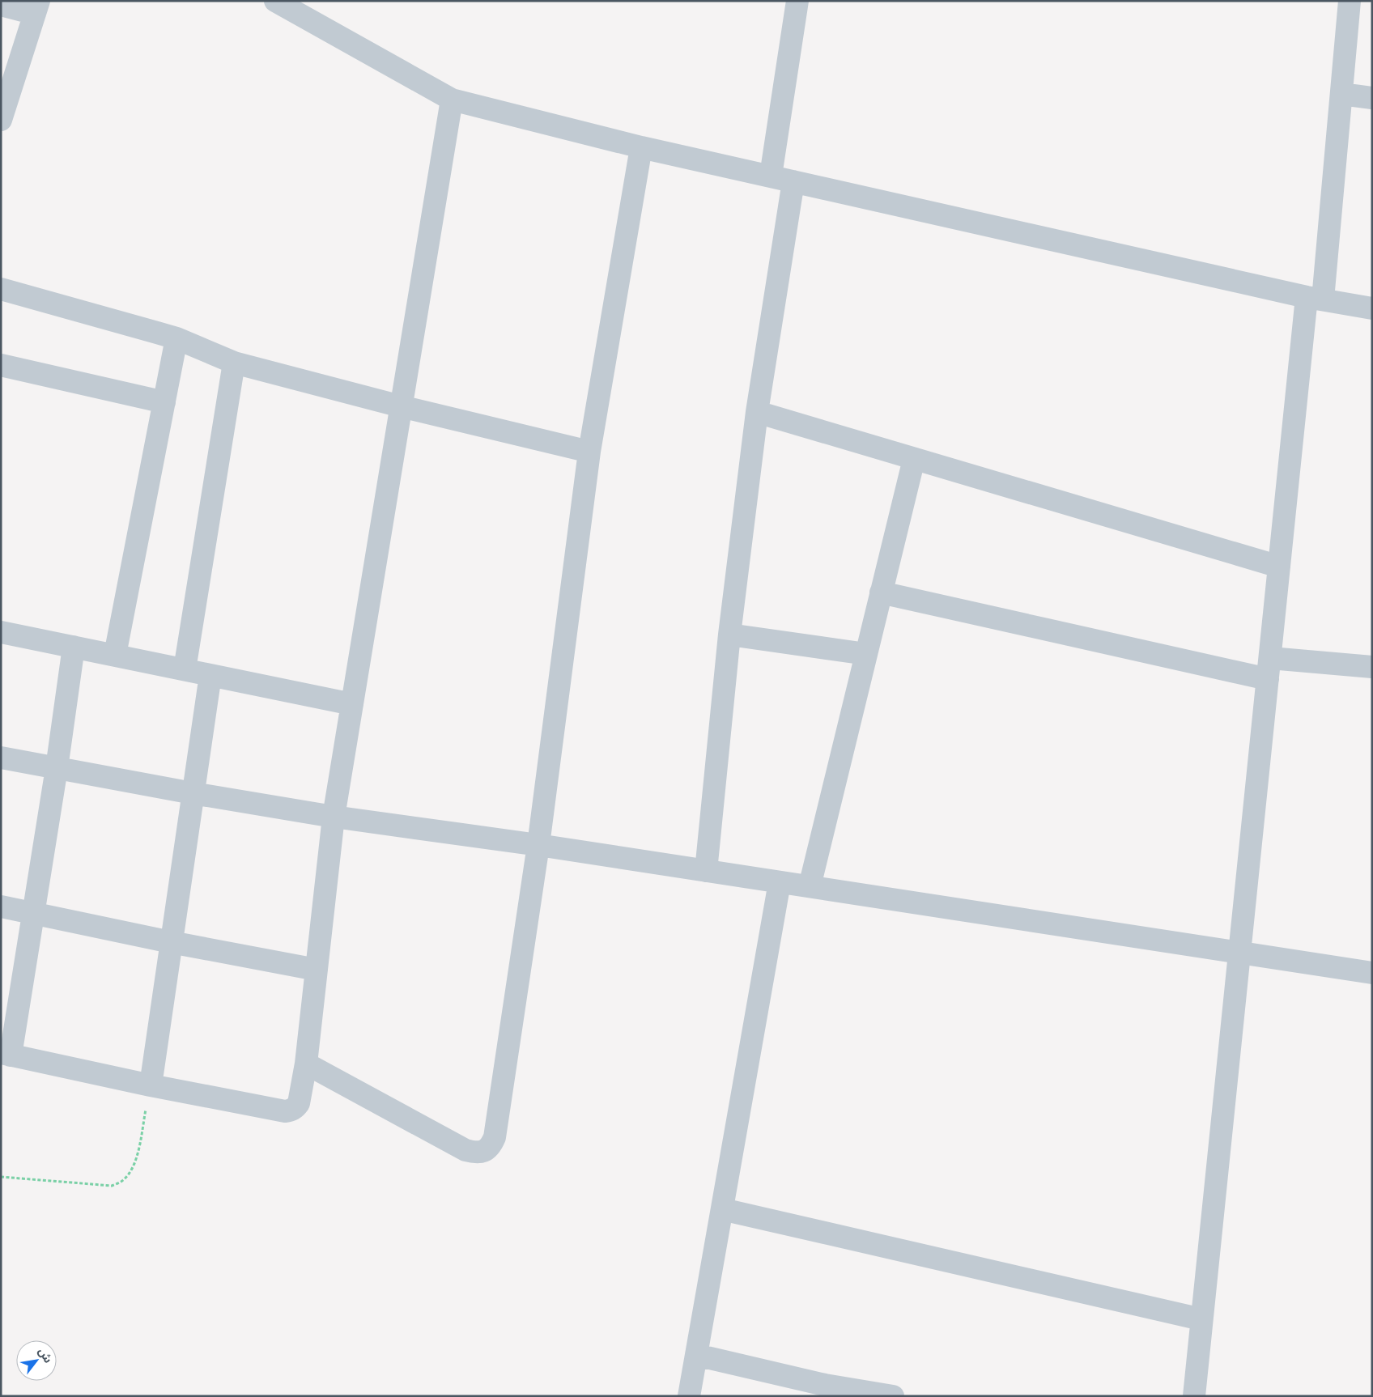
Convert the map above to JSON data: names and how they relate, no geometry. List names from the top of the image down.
{
  "north": "top right"
}
